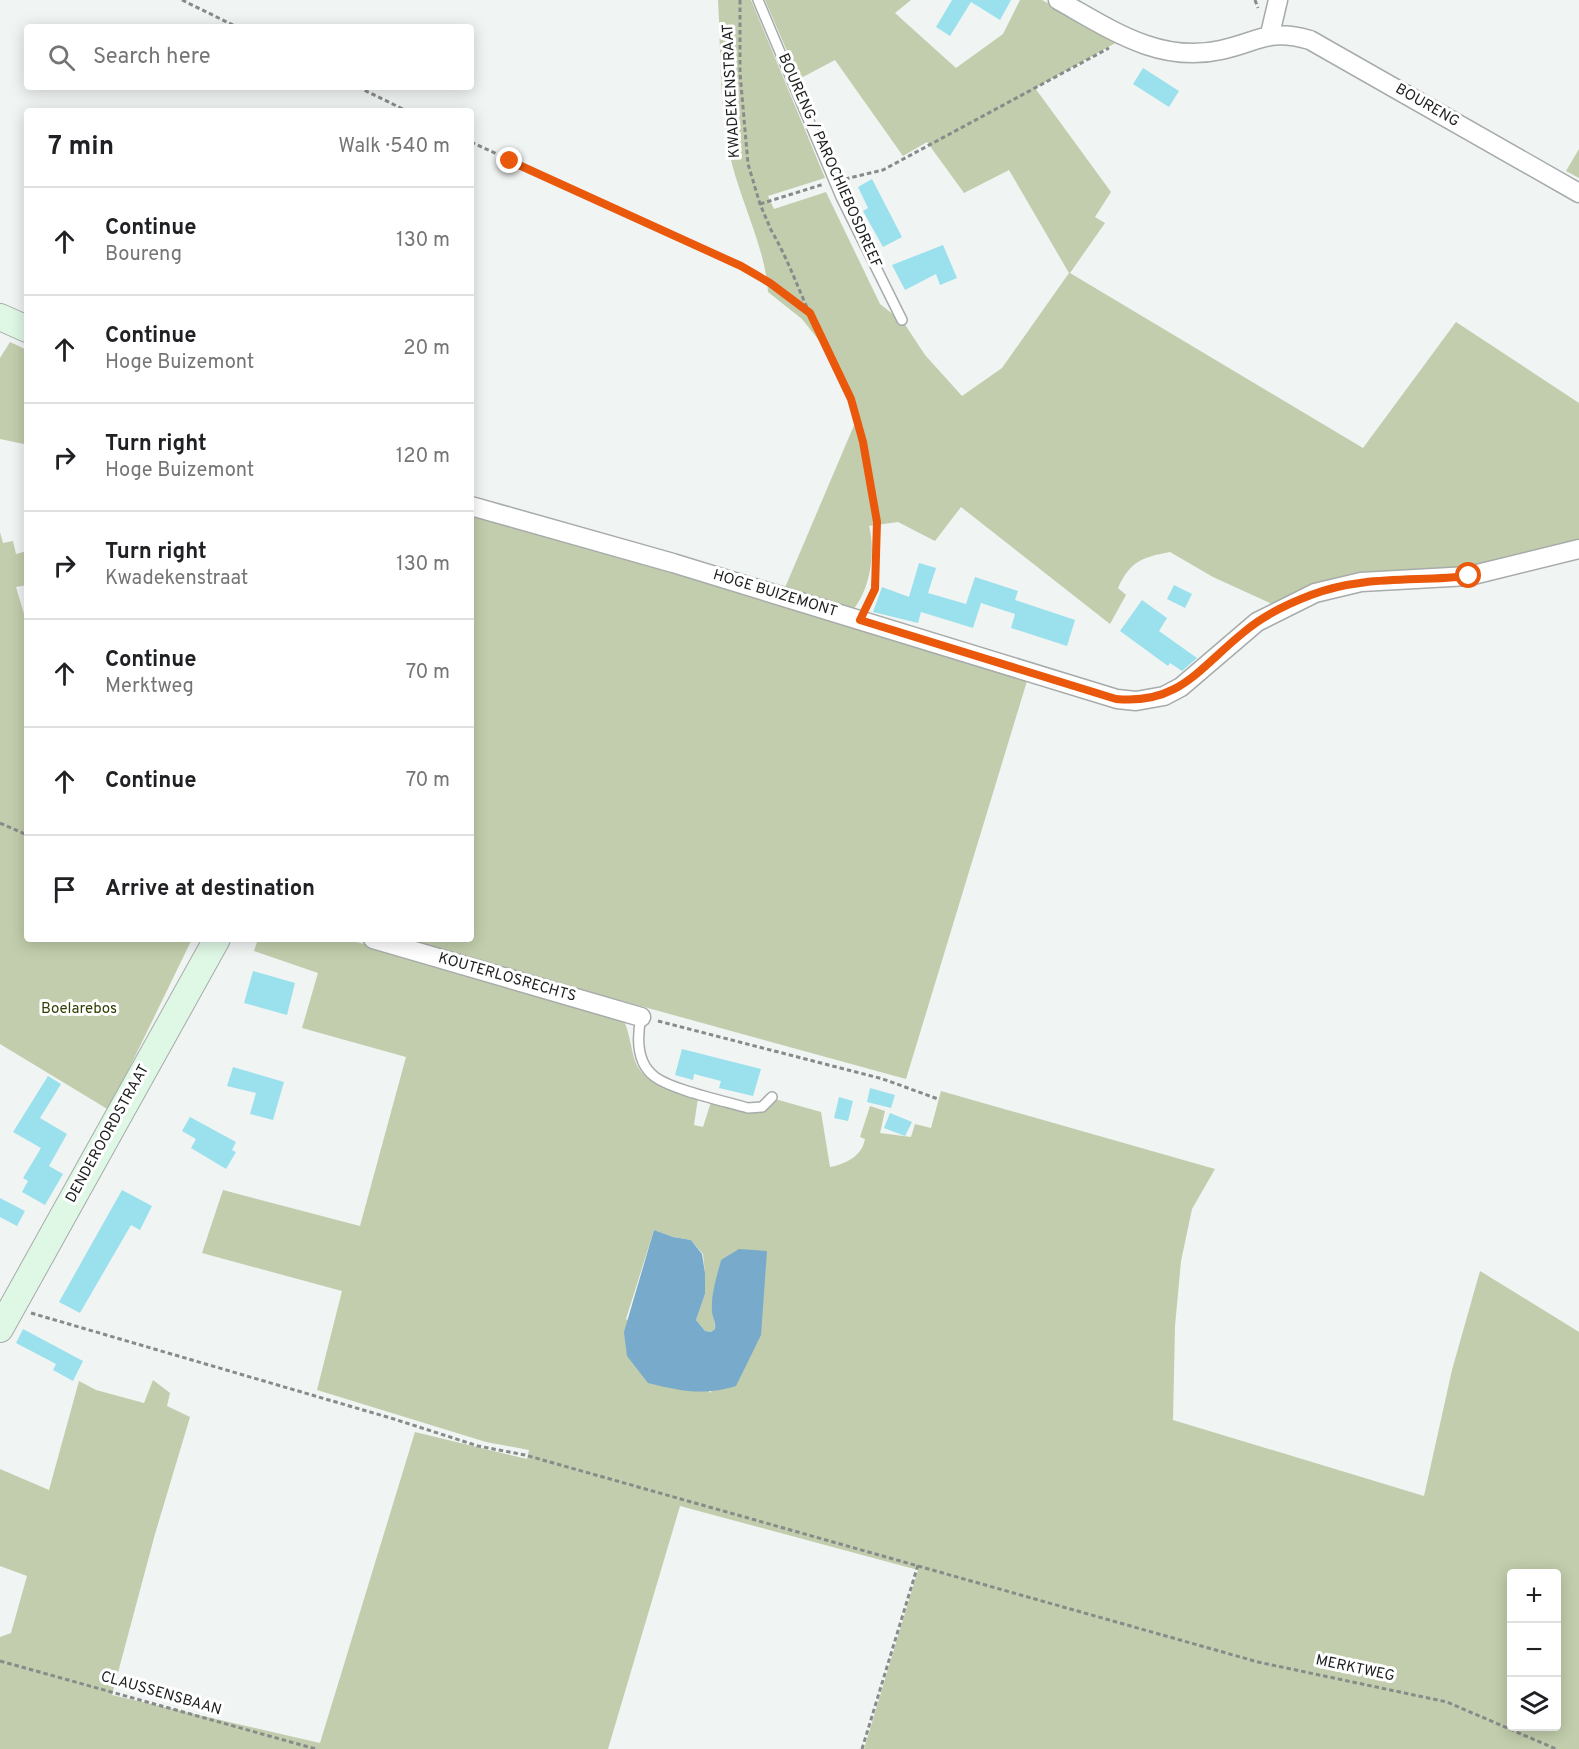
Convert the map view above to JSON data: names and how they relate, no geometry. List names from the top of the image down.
{
  "streets": {
    "street": [
      "BOURENG",
      "HOGE BUIZEMONT",
      "KOUTERLOSRECHTS",
      "DENDEROORDSTRAAT"
    ],
    "lane": ["BOURENG / PAROCHIEBOSDREEF"],
    "path": ["KWADEKENSTRAAT", "MERKTWEG", "CLAUSSENSBAAN"]
  },
  "crossings": [
    ["KWADEKENSTRAAT", "HOGE BUIZEMONT"],
    ["DENDEROORDSTRAAT", "MERKTWEG"]
  ],
  "parks": ["Boelarebos"],
  "page": {
    "search": "Search here",
    "heading": ["7 min", "Walk · 540 m"],
    "list": [
      ["Continue", "Boureng", "130 m"],
      ["Continue", "Hoge Buizemont", "20 m"],
      ["Turn right", "Hoge Buizemont", "120 m"],
      ["Turn right", "Kwadekenstraat", "130 m"],
      ["Continue", "Merktweg", "70 m"],
      ["Continue", "70 m"],
      "Arrive at destination"
    ],
    "map_buttons": ["+", "−"]
  }
}
